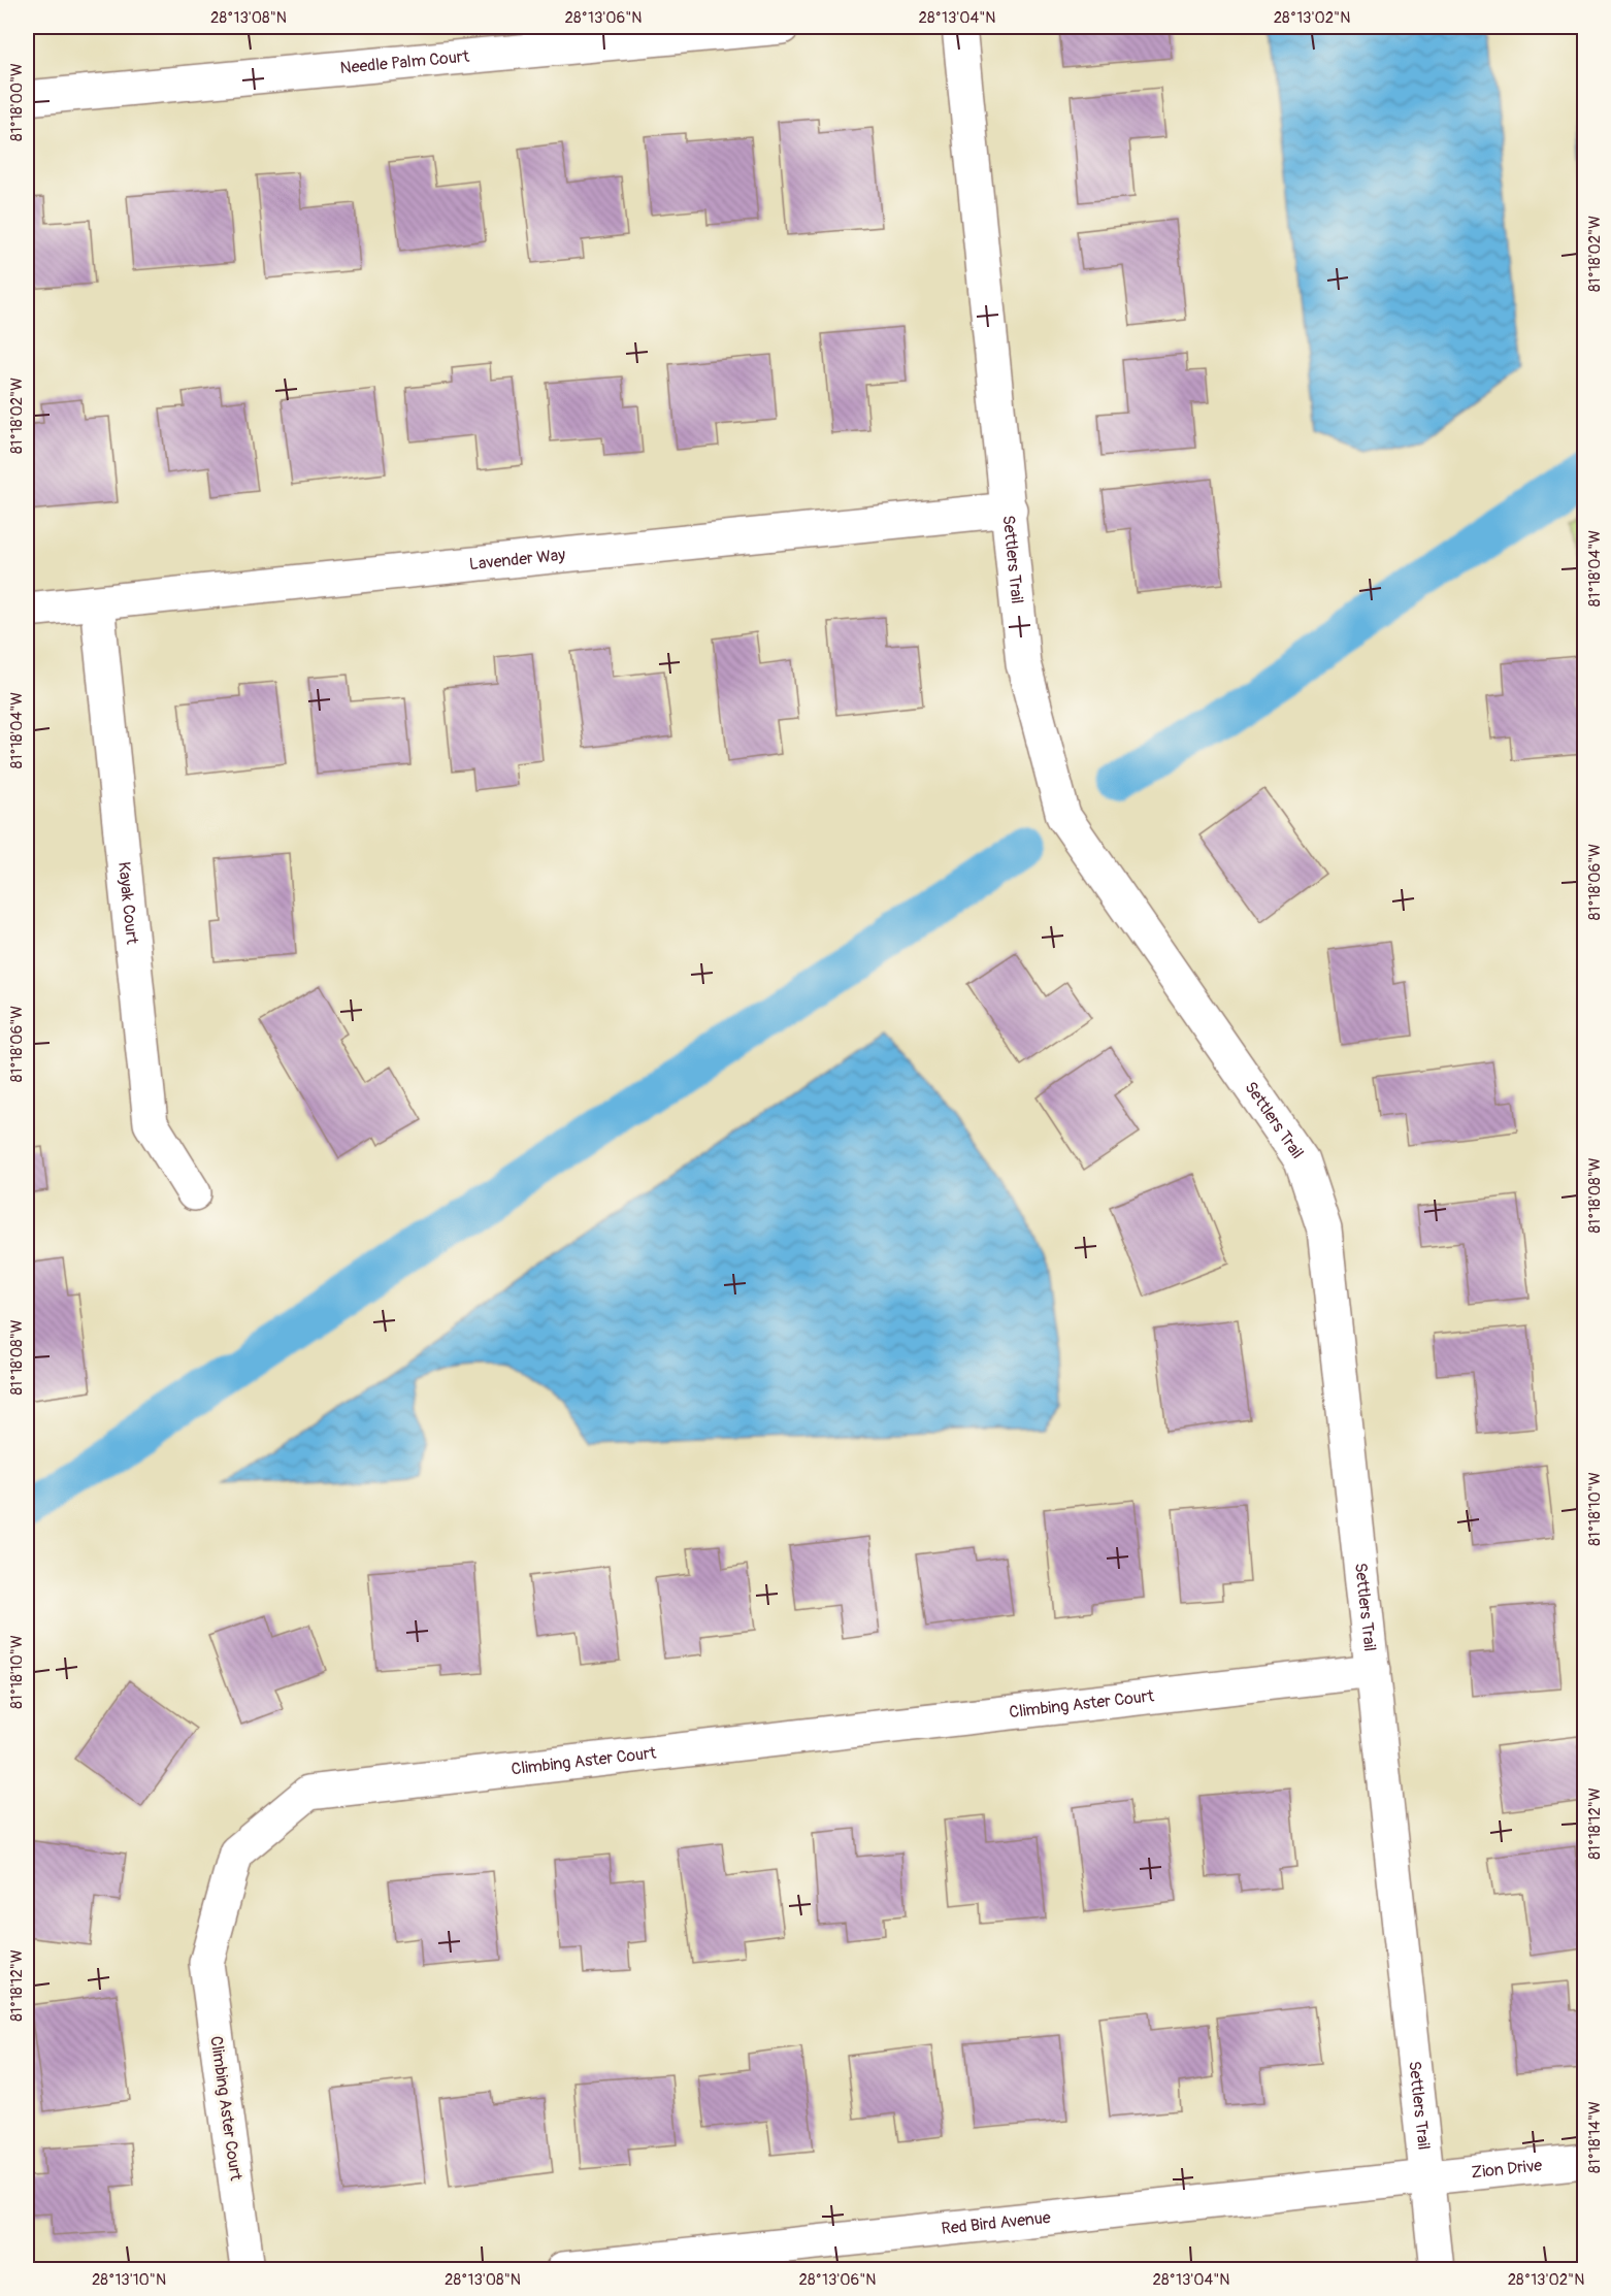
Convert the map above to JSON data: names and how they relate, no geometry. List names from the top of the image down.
{
  "streets": {
    "street": [
      "Needle Palm Court",
      "Lavender Way",
      "Settlers Trail",
      "Kayak Court",
      "Climbing Aster Court",
      "Zion Drive",
      "Red Bird Avenue"
    ]
  },
  "crossings": [
    ["Lavender Way", "Settlers Trail"],
    ["Lavender Way", "Kayak Court"],
    ["Settlers Trail", "Climbing Aster Court"],
    ["Settlers Trail", "Zion Drive"],
    ["Settlers Trail", "Red Bird Avenue"],
    ["Zion Drive", "Red Bird Avenue"]
  ],
  "coordinates": [
    "28°13'08\"N",
    "28°13'06\"N",
    "28°13'04\"N",
    "28°13'02\"N",
    "81°18'00\"W",
    "81°18'02\"W",
    "81°18'04\"W",
    "81°18'06\"W",
    "81°18'08\"W",
    "81°18'10\"W",
    "81°18'12\"W",
    "81°18'14\"W",
    "28°13'10\"N"
  ]
}
